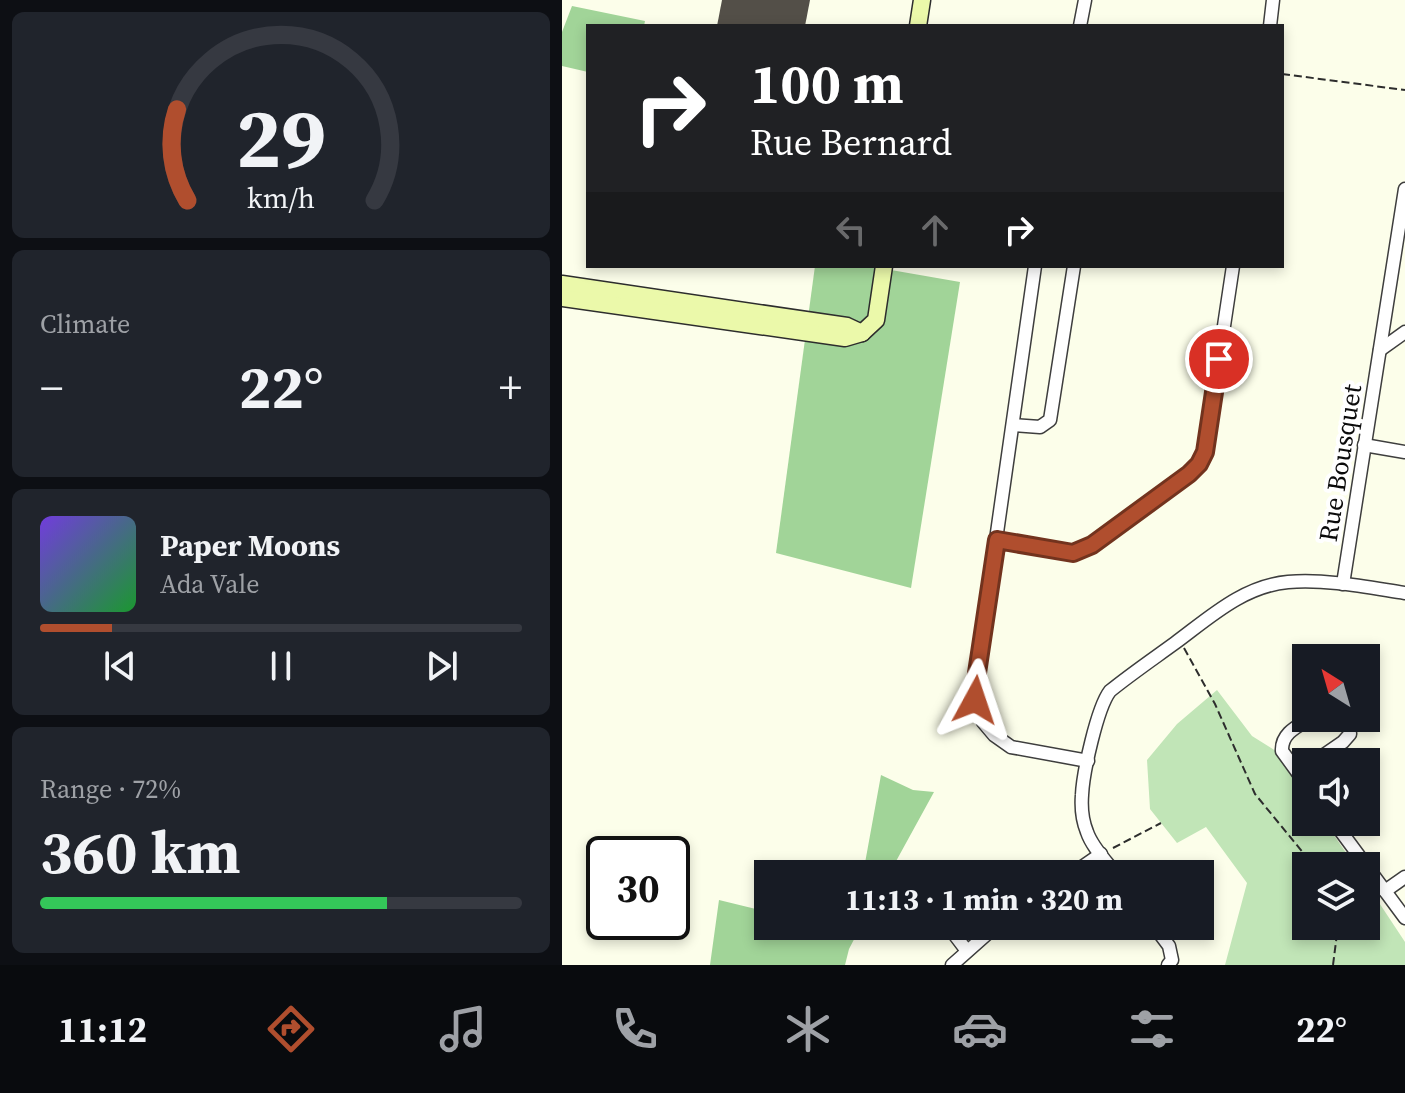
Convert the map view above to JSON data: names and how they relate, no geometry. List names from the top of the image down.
{
  "streets": {
    "street": ["Rue Bousquet"]
  },
  "north": "top left",
  "page": {
    "turn": ["100 m", "Rue Bernard"],
    "tile": [
      "Climate",
      ["Range · 72%", "360 km"]
    ],
    "heat": ["−", "22°", "+"],
    "song": ["Paper Moons", "Ada Vale"],
    "limit": "30",
    "trip": "11:13 · 1 min · 320 m",
    "tabs": ["11:12", "22°"],
    "gauge": ["29", "km/h"]
  }
}
